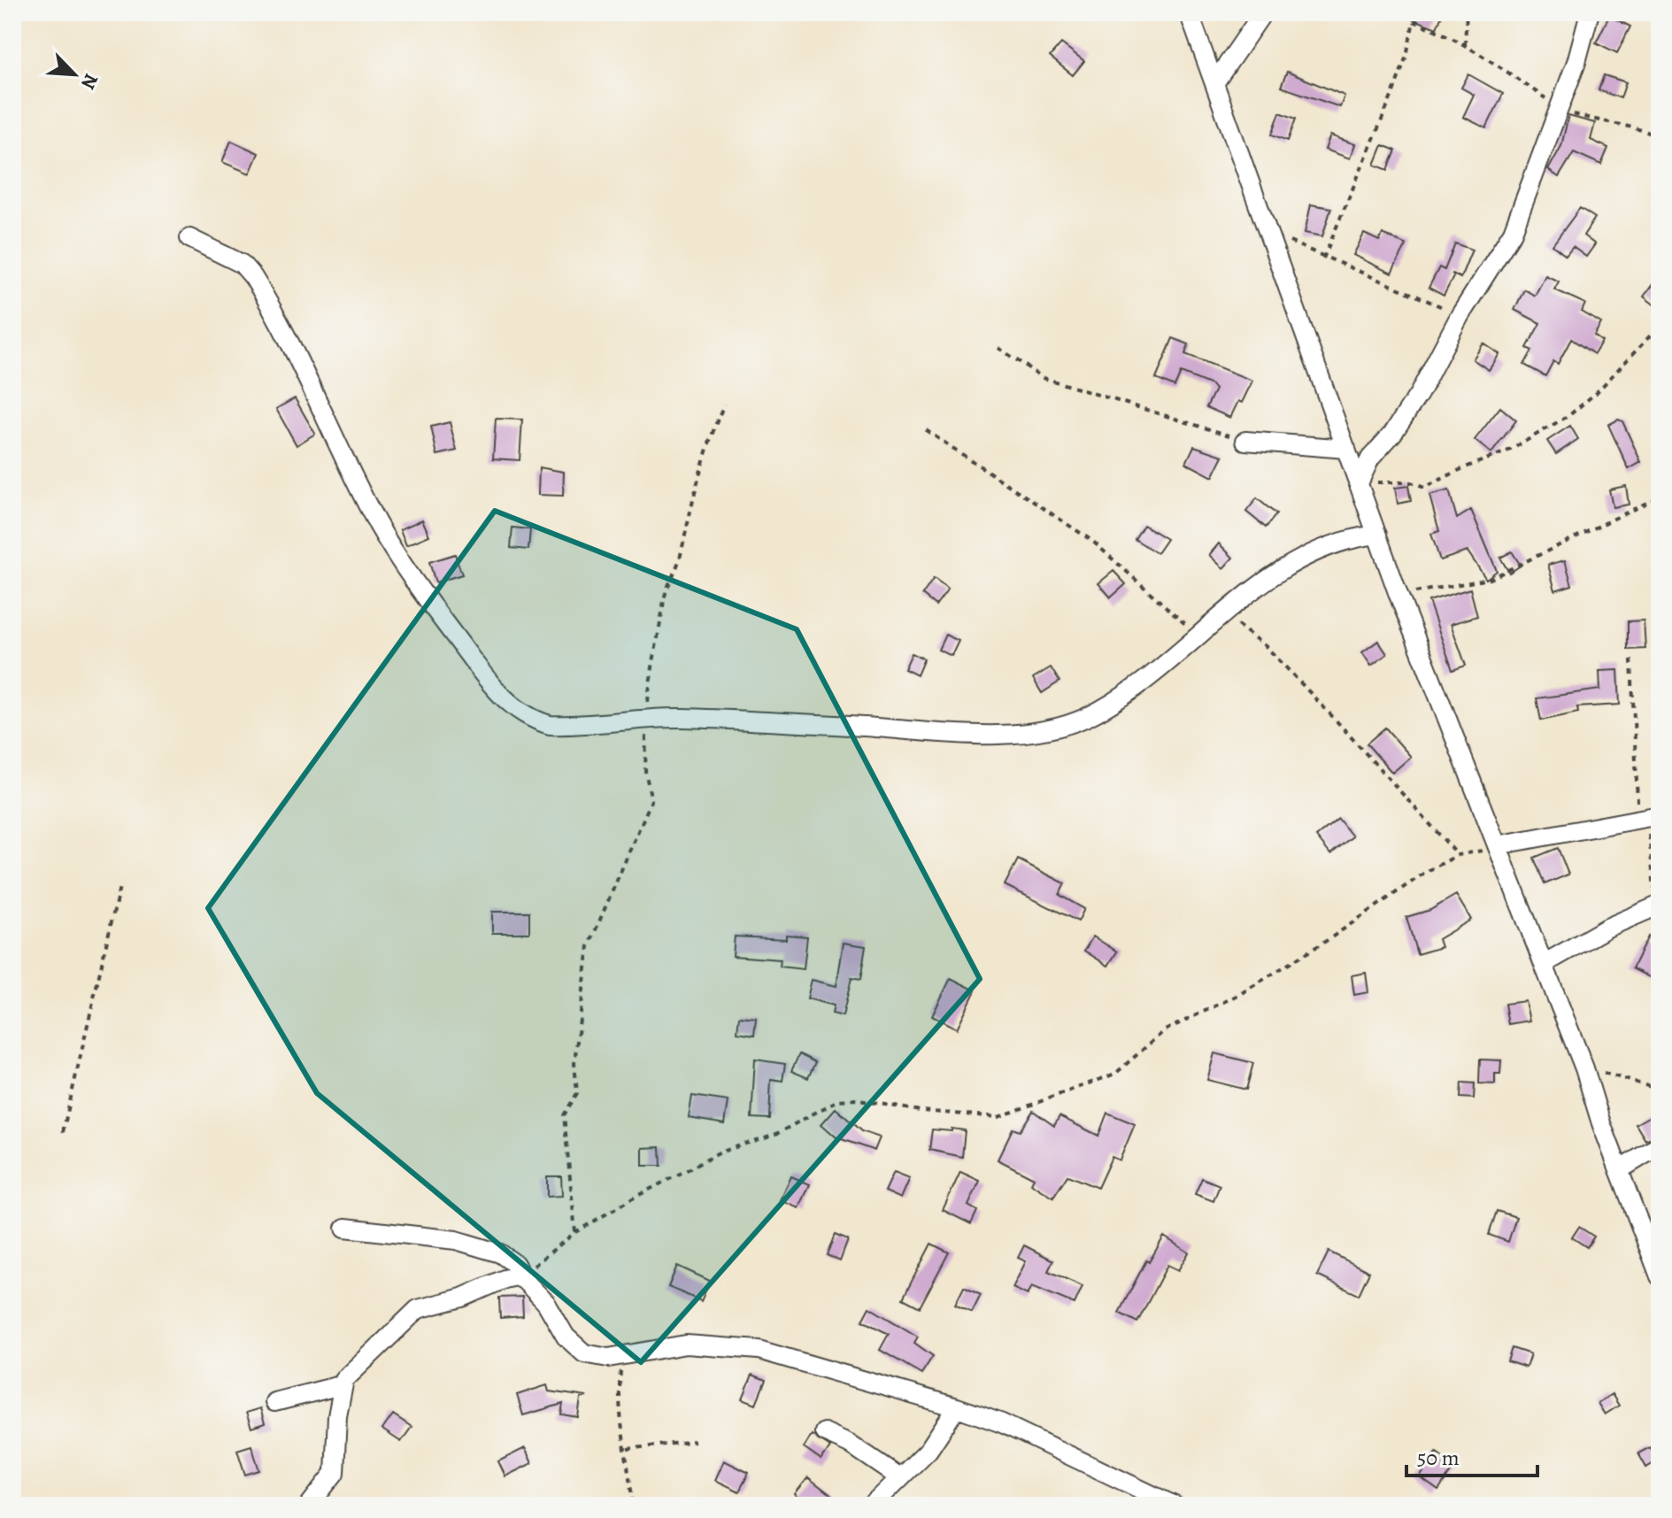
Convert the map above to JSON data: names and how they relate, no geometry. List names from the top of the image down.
{
  "scale_bar": "50 m",
  "north": "bottom right"
}
